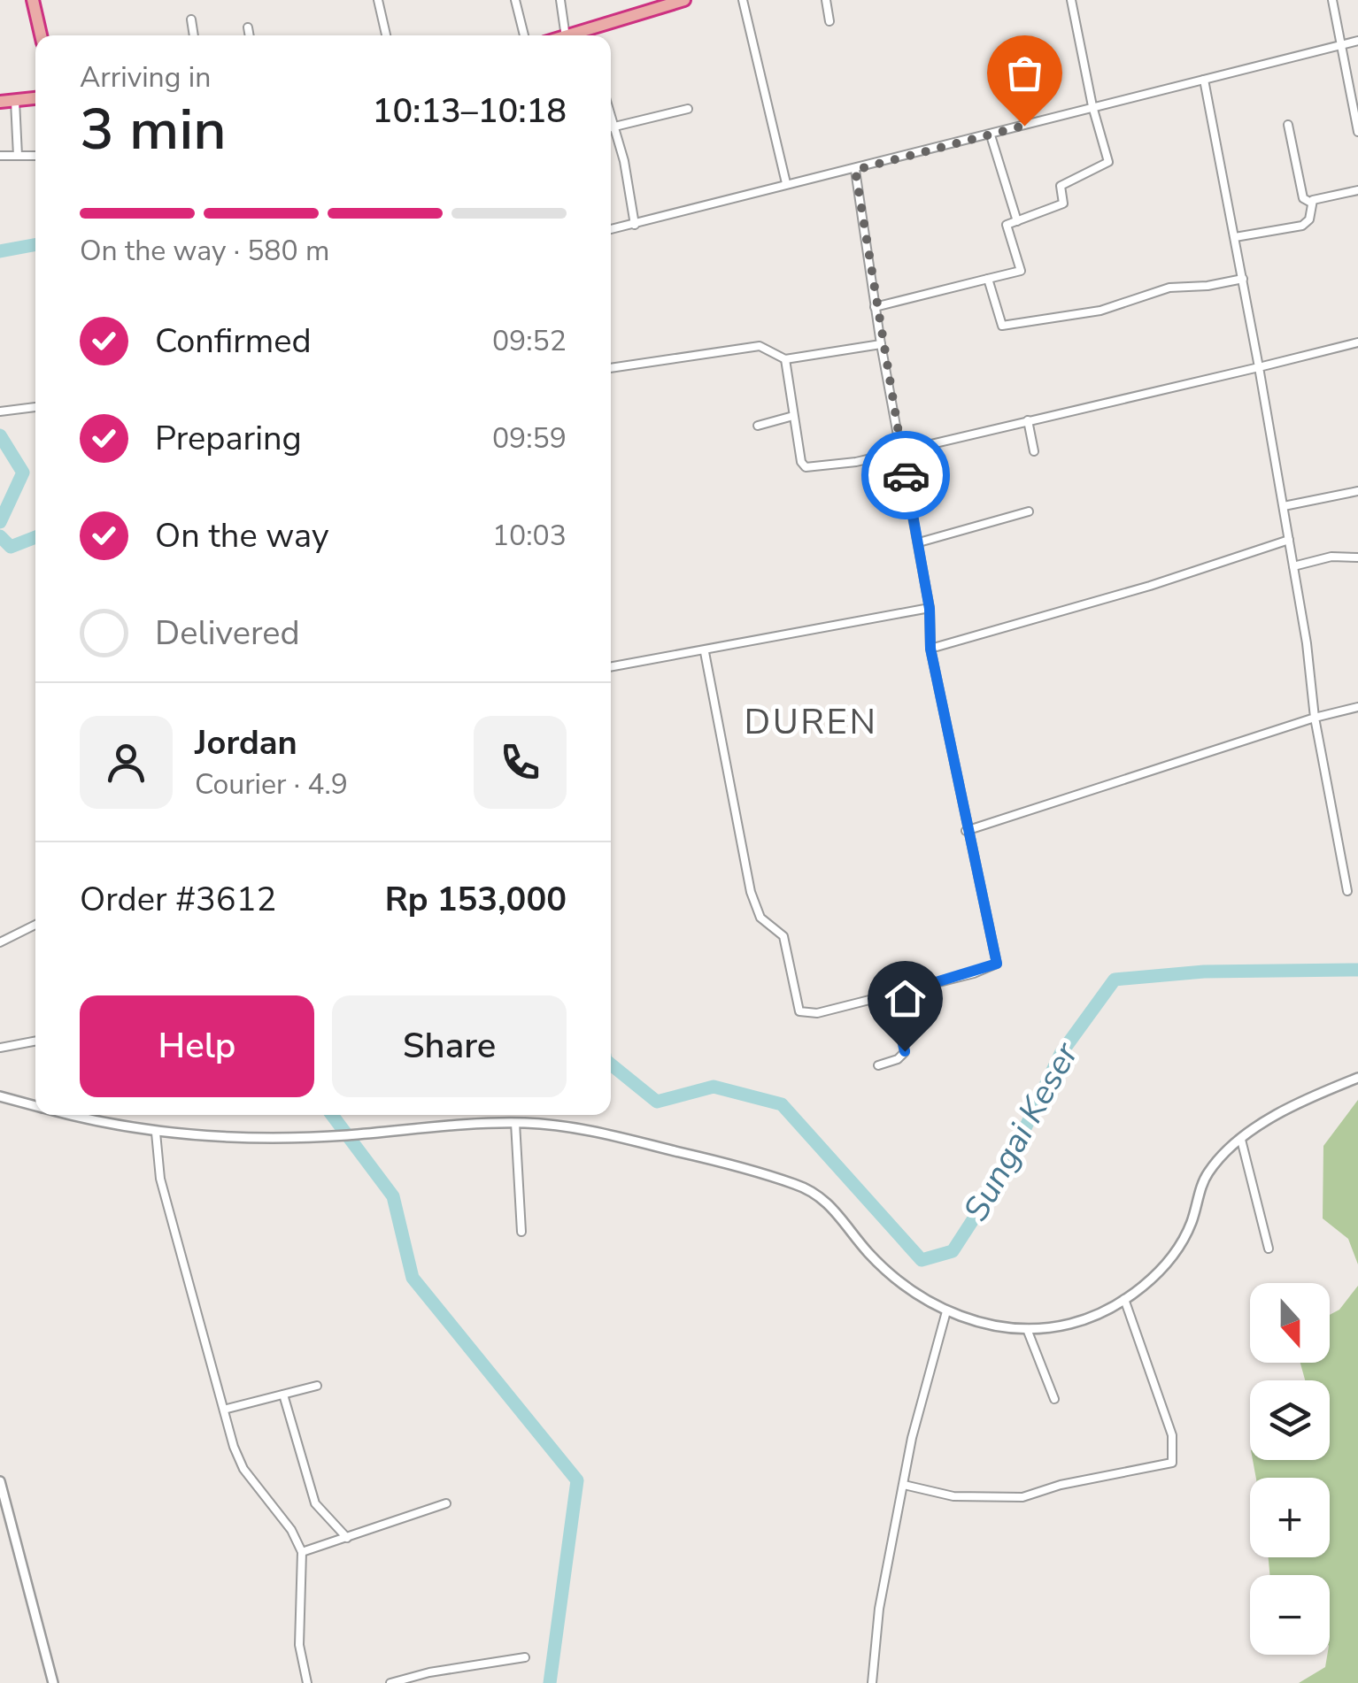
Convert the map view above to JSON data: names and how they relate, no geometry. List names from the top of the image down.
{
  "districts": ["DUREN"],
  "water": ["Sungai Keser"],
  "north": "bottom",
  "page": {
    "heading": ["3 min", "Arriving in", "10:13–10:18"],
    "panel": [
      "Jordan",
      "Courier · 4.9",
      "Order #3612",
      "Rp 153,000"
    ],
    "bar": "On the way · 580 m",
    "list": [
      ["Confirmed", "09:52"],
      ["Preparing", "09:59"],
      ["On the way", "10:03"],
      "Delivered"
    ],
    "buttons": ["Help", "Share"],
    "map_buttons": ["+", "−"]
  }
}
